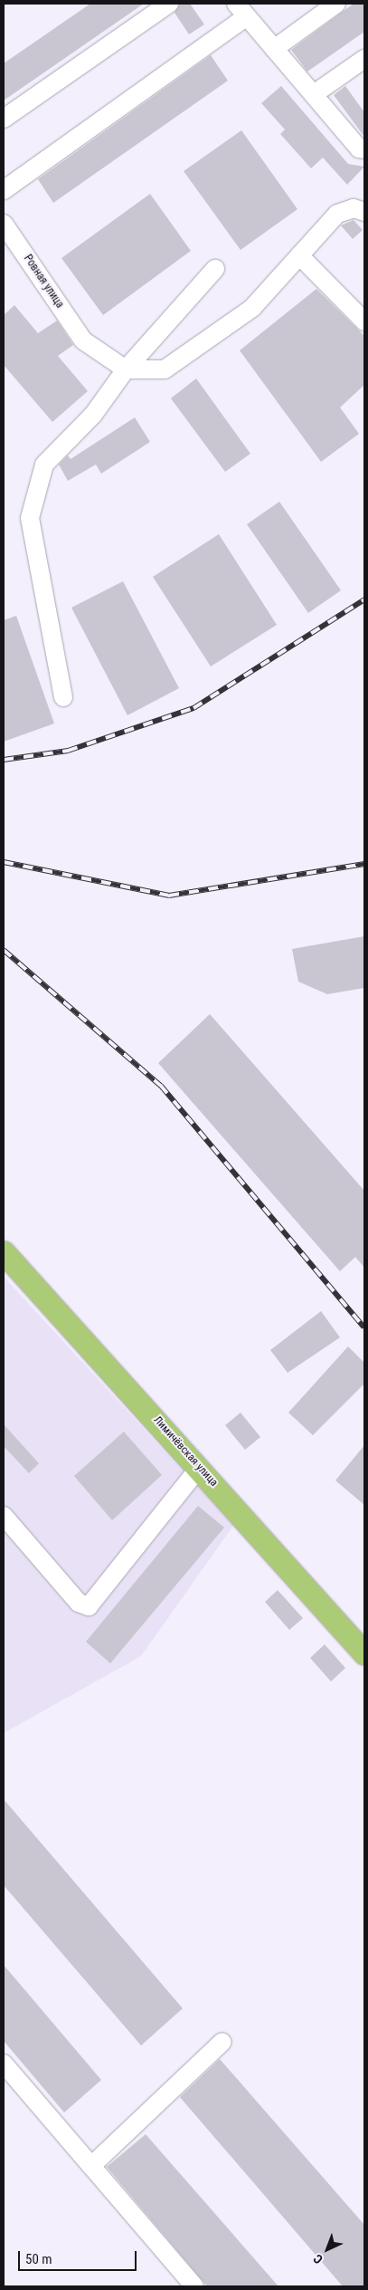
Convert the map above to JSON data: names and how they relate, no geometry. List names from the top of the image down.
{
  "streets": {
    "main road": ["Лимичёвская улица"],
    "street": ["Ровная улица"]
  },
  "scale_bar": "50 m",
  "north": "bottom left"
}
